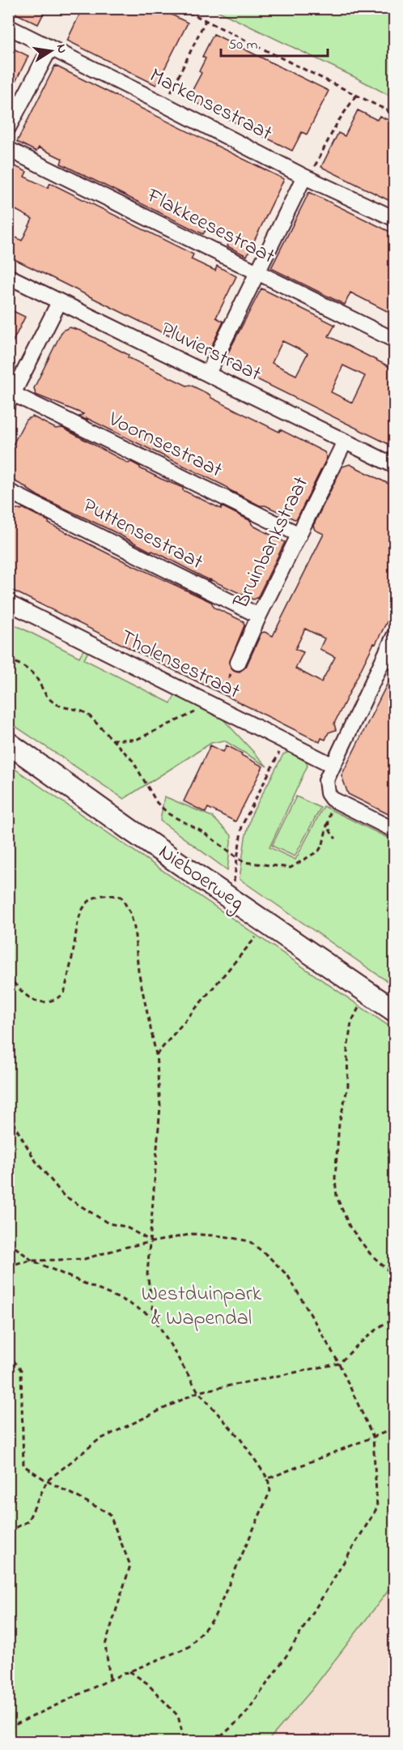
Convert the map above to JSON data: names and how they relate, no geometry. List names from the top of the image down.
{
  "streets": {
    "street": [
      "Markensestraat",
      "Flakkeesestraat",
      "Pluvierstraat",
      "Voornsestraat",
      "Puttensestraat",
      "Bruinbankstraat",
      "Tholensestraat",
      "Nieboerweg"
    ]
  },
  "crossings": [
    ["Pluvierstraat", "Bruinbankstraat"],
    ["Voornsestraat", "Bruinbankstraat"],
    ["Puttensestraat", "Bruinbankstraat"]
  ],
  "parks": ["Westduinpark & Wapendal"],
  "scale_bar": "50 m",
  "north": "right"
}
